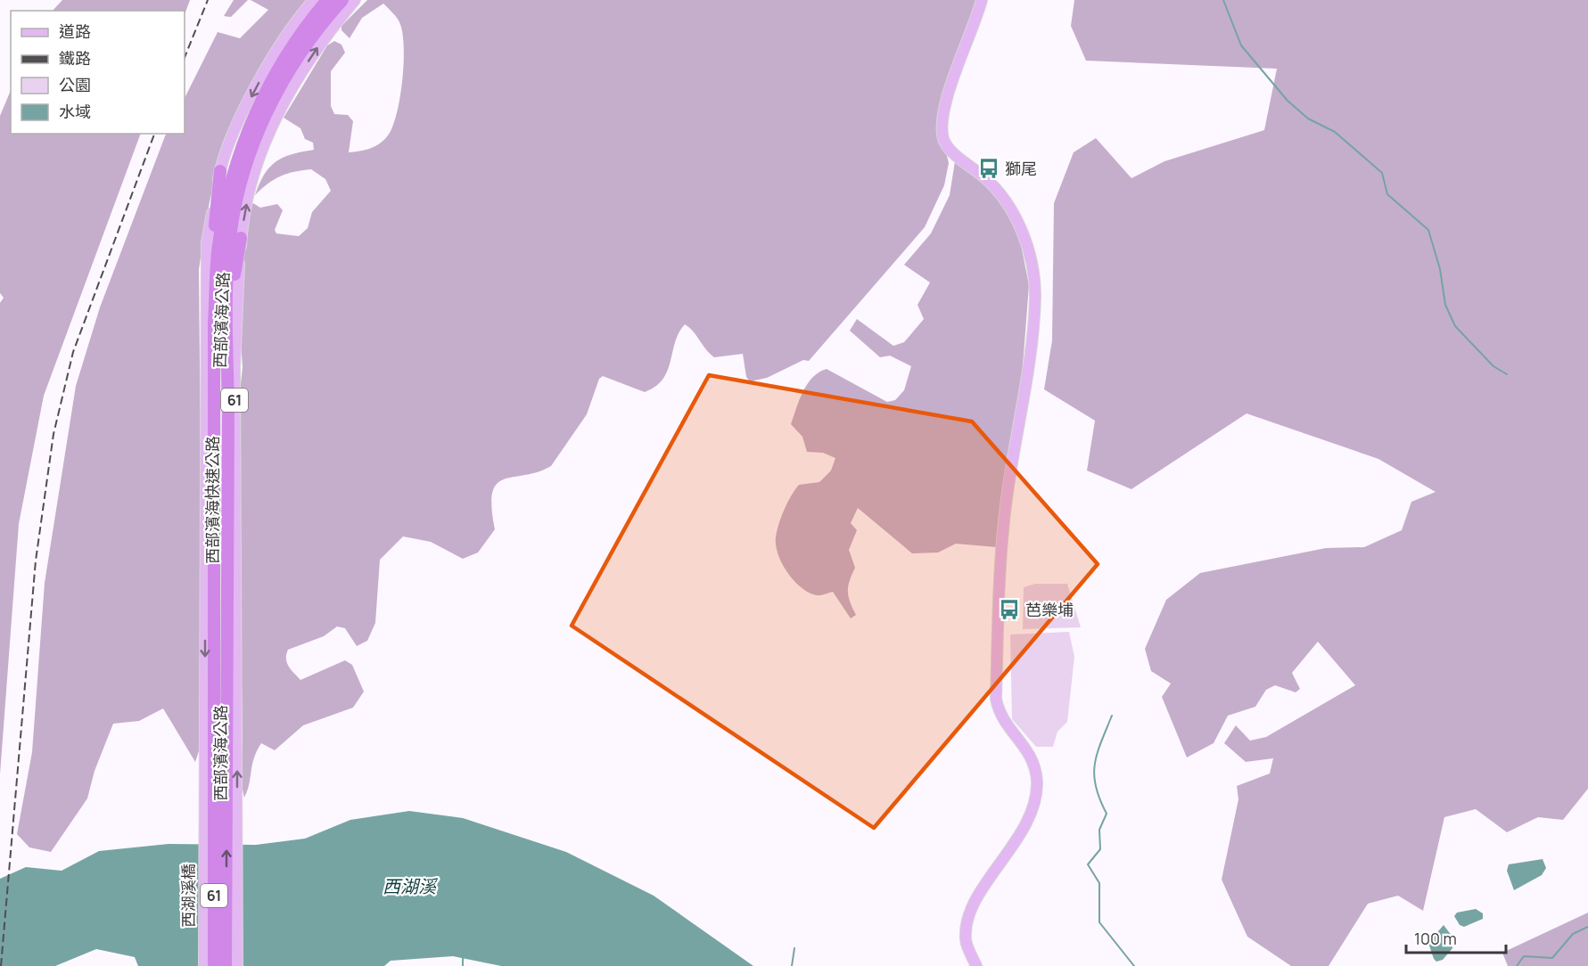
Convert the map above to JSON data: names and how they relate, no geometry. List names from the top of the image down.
{
  "streets": {
    "highway": ["61", "西部濱海快速公路"],
    "main road": ["西部濱海公路", "西湖溪橋"]
  },
  "crossings": [
    ["西部濱海公路", "61"],
    ["西部濱海公路", "西部濱海快速公路"],
    ["西部濱海公路", "西湖溪橋"],
    ["61", "西部濱海快速公路"],
    ["61", "西湖溪橋"],
    ["西部濱海快速公路", "西湖溪橋"]
  ],
  "water": ["西湖溪"],
  "places": {
    "bus stop": ["獅尾", "芭樂埔"]
  },
  "legend": [
    "道路",
    "鐵路",
    "公園",
    "水域"
  ],
  "scale_bar": "100 m"
}
